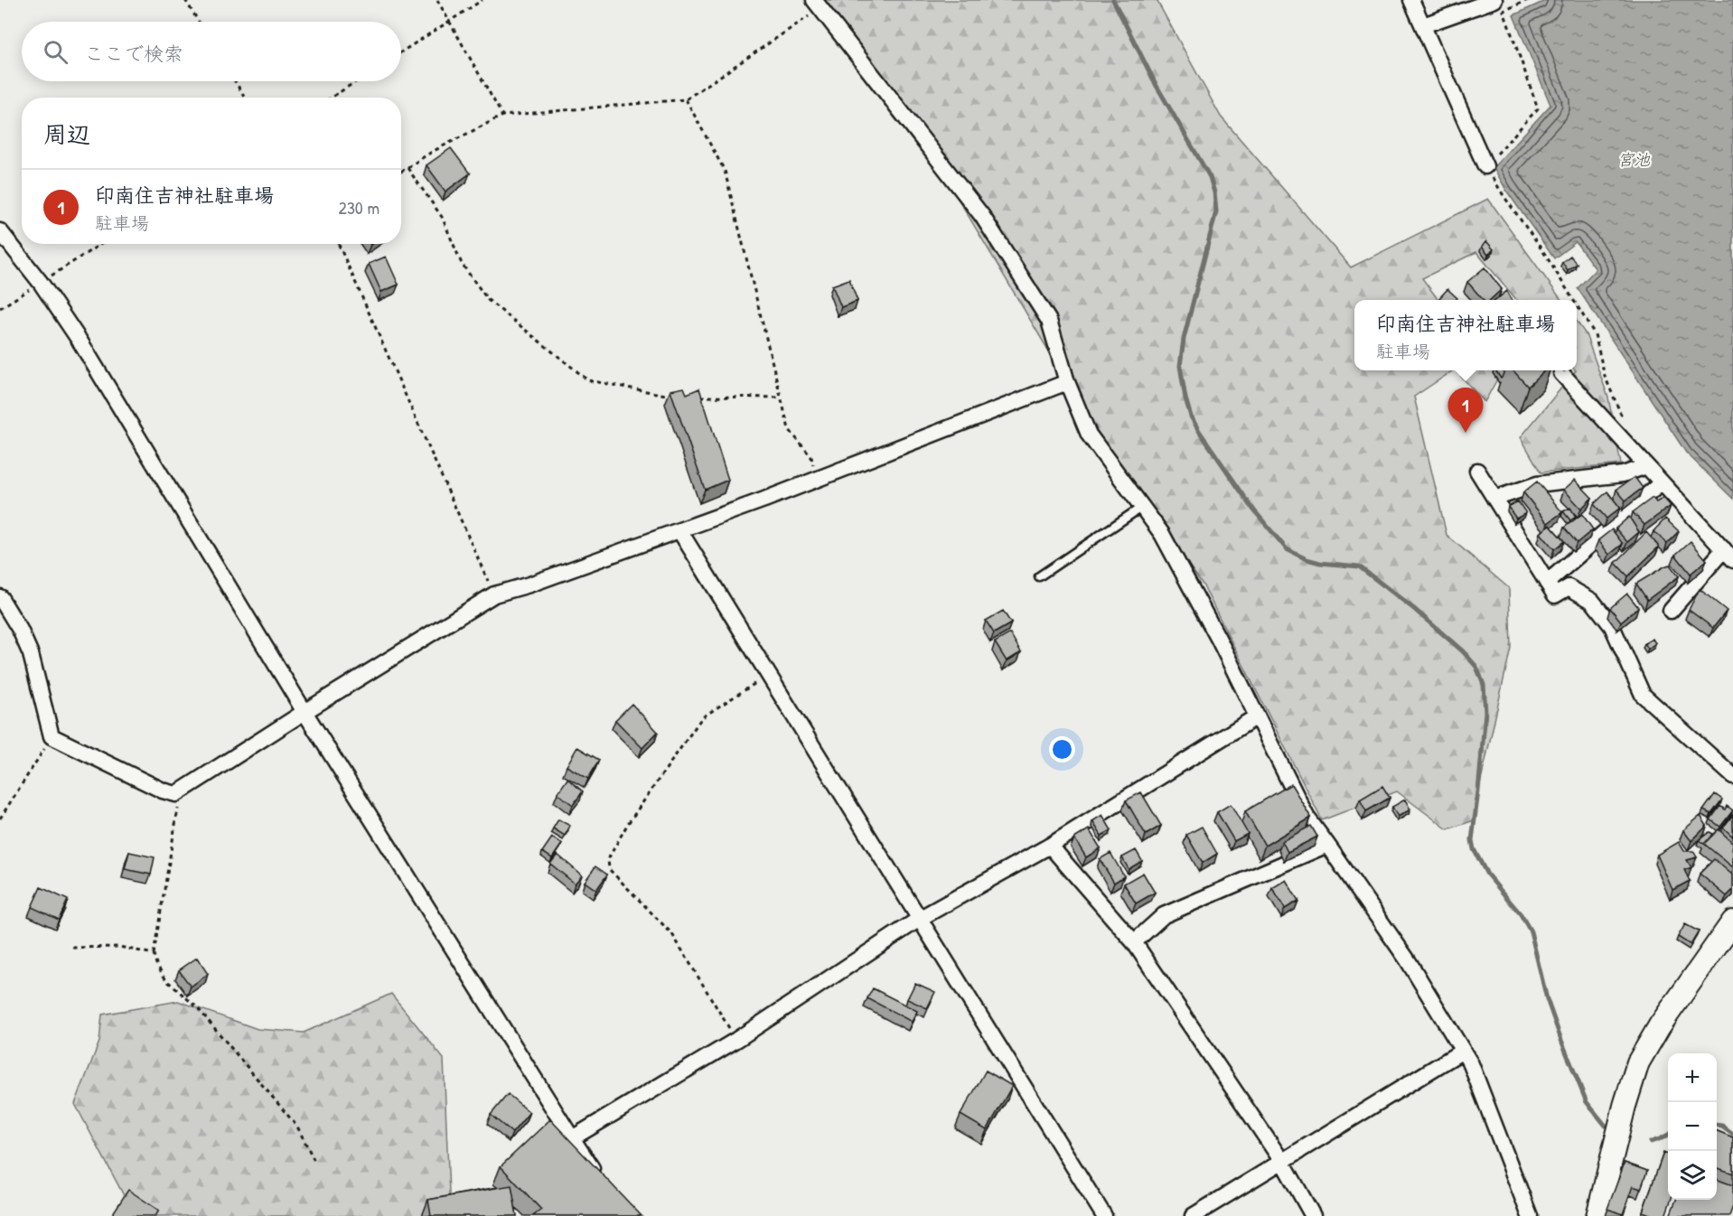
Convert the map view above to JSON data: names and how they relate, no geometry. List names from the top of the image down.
{
  "water": ["宮池"],
  "page": {
    "search": "ここで検索",
    "heading": "周辺",
    "list": [
      {
        "mark": "1",
        "name": "印南住吉神社駐車場",
        "note": "駐車場",
        "value": "230 m"
      }
    ],
    "popup": ["印南住吉神社駐車場", "駐車場"],
    "pins": "1",
    "map_buttons": ["+", "−"]
  }
}
